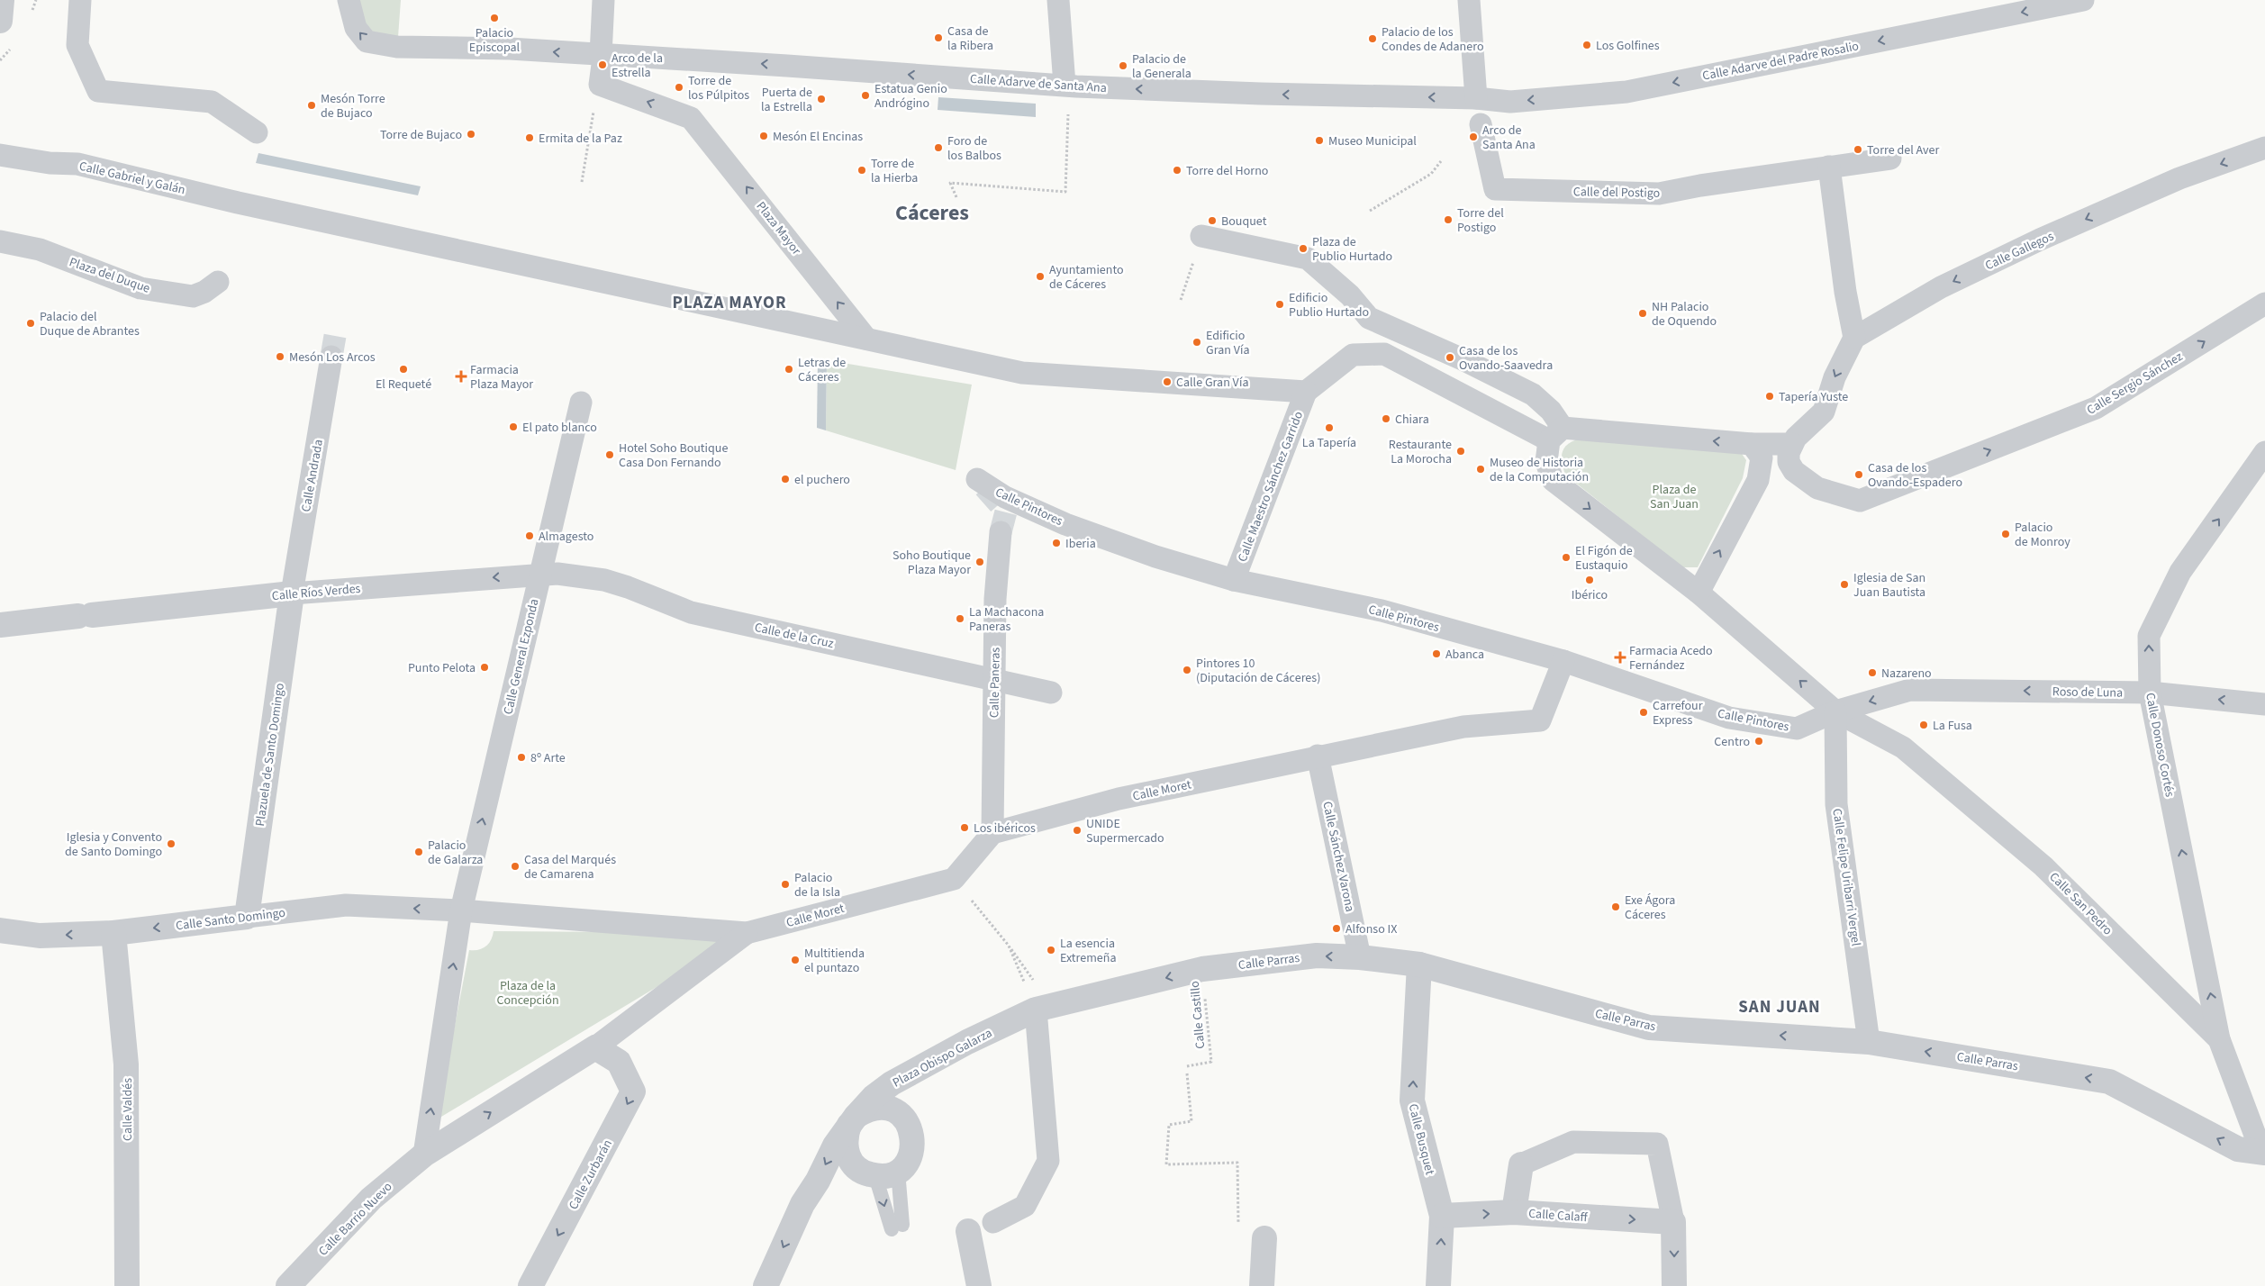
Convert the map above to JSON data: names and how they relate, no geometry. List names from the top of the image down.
{
  "streets": {
    "street": [
      "Calle Adarve del Padre Rosalio",
      "Calle Adarve de Santa Ana",
      "Calle Gabriel y Galán",
      "Calle del Postigo",
      "Plaza Mayor",
      "Calle Gallegos",
      "Plaza del Duque",
      "Calle Sergio Sánchez",
      "Calle Andrada",
      "Calle Maestro Sánchez Garrido",
      "Calle Pintores",
      "Calle Ríos Verdes",
      "Calle de la Cruz",
      "Calle General Ezponda",
      "Calle Paneras",
      "Roso de Luna",
      "Calle Donoso Cortés",
      "Plazuela de Santo Domingo",
      "Calle Moret",
      "Calle Sánchez Varona",
      "Calle Felipe Uribarri Vergel",
      "Calle San Pedro",
      "Calle Santo Domingo",
      "Calle Parras",
      "Plaza Obispo Galarza",
      "Calle Valdés",
      "Calle Busquet",
      "Calle Zurbarán",
      "Calle Calaff",
      "Calle Barrio Nuevo"
    ],
    "path": ["Calle Castillo"]
  },
  "crossings": [
    ["Calle Adarve del Padre Rosalio", "Calle Adarve de Santa Ana"],
    ["Calle Gabriel y Galán", "Plaza Mayor"],
    ["Calle Gabriel y Galán", "Calle Maestro Sánchez Garrido"],
    ["Calle Andrada", "Calle Ríos Verdes"],
    ["Calle Andrada", "Plazuela de Santo Domingo"],
    ["Calle Maestro Sánchez Garrido", "Calle Pintores"],
    ["Calle Pintores", "Roso de Luna"],
    ["Calle Pintores", "Calle Moret"],
    ["Calle Pintores", "Calle Felipe Uribarri Vergel"],
    ["Calle Pintores", "Calle San Pedro"],
    ["Calle Ríos Verdes", "Calle de la Cruz"],
    ["Calle Ríos Verdes", "Calle General Ezponda"],
    ["Calle Ríos Verdes", "Plazuela de Santo Domingo"],
    ["Calle de la Cruz", "Calle General Ezponda"],
    ["Calle de la Cruz", "Calle Paneras"],
    ["Calle General Ezponda", "Calle Santo Domingo"],
    ["Calle Paneras", "Calle Moret"],
    ["Roso de Luna", "Calle Donoso Cortés"],
    ["Calle Donoso Cortés", "Calle San Pedro"],
    ["Plazuela de Santo Domingo", "Calle Santo Domingo"],
    ["Calle Moret", "Calle Sánchez Varona"],
    ["Calle Sánchez Varona", "Calle Parras"],
    ["Calle Felipe Uribarri Vergel", "Calle San Pedro"],
    ["Calle Felipe Uribarri Vergel", "Calle Parras"],
    ["Calle San Pedro", "Calle Parras"],
    ["Calle Santo Domingo", "Calle Valdés"],
    ["Calle Parras", "Calle Castillo"],
    ["Calle Parras", "Plaza Obispo Galarza"],
    ["Calle Parras", "Calle Busquet"],
    ["Calle Busquet", "Calle Calaff"]
  ],
  "one_way": [
    "Calle Adarve del Padre Rosalio",
    "Calle Adarve de Santa Ana",
    "Plaza Mayor",
    "Calle Gallegos",
    "Calle Sergio Sánchez",
    "Calle Ríos Verdes",
    "Calle General Ezponda",
    "Roso de Luna",
    "Calle Donoso Cortés",
    "Calle Santo Domingo",
    "Calle Parras",
    "Plaza Obispo Galarza",
    "Calle Busquet",
    "Calle Calaff"
  ],
  "districts": ["Cáceres", "PLAZA MAYOR", "SAN JUAN"],
  "parks": ["Plaza de San Juan", "Plaza de la Concepción"],
  "places": {
    "other": [
      "Palacio Episcopal",
      "Casa de la Ribera",
      "Palacio de los Condes de Adanero",
      "Los Golfines",
      "Arco de la Estrella",
      "Palacio de la Generala",
      "Torre de los Púlpitos",
      "Estatua Genio Andrógino",
      "Puerta de la Estrella",
      "Mesón Torre de Bujaco",
      "Torre de Bujaco",
      "Mesón El Encinas",
      "Arco de Santa Ana",
      "Ermita de la Paz",
      "Museo Municipal",
      "Foro de los Balbos",
      "Torre del Aver",
      "Torre de la Hierba",
      "Torre del Horno",
      "Torre del Postigo",
      "Bouquet",
      "Plaza de Publio Hurtado",
      "Ayuntamiento de Cáceres",
      "Edificio Publio Hurtado",
      "NH Palacio de Oquendo",
      "Palacio del Duque de Abrantes",
      "Edificio Gran Vía",
      "Mesón Los Arcos",
      "Casa de los Ovando-Saavedra",
      "El Requeté",
      "Letras de Cáceres",
      "Calle Gran Vía",
      "Tapería Yuste",
      "Chiara",
      "El pato blanco",
      "La Tapería",
      "Restaurante La Morocha",
      "Hotel Soho Boutique Casa Don Fernando",
      "Museo de Historia de la Computación",
      "Casa de los Ovando-Espadero",
      "el puchero",
      "Palacio de Monroy",
      "Almagesto",
      "Iberia",
      "El Figón de Eustaquio",
      "Soho Boutique Plaza Mayor",
      "Ibérico",
      "Iglesia de San Juan Bautista",
      "La Machacona Paneras",
      "Abanca",
      "Punto Pelota",
      "Pintores 10 (Diputación de Cáceres)",
      "Nazareno",
      "Carrefour Express",
      "La Fusa",
      "Centro",
      "8º Arte",
      "Los ibéricos",
      "UNIDE Supermercado",
      "Iglesia y Convento de Santo Domingo",
      "Palacio de Galarza",
      "Casa del Marqués de Camarena",
      "Palacio de la Isla",
      "Exe Ágora Cáceres",
      "Alfonso IX",
      "La esencia Extremeña",
      "Multitienda el puntazo"
    ],
    "health": ["Farmacia Plaza Mayor", "Farmacia Acedo Fernández"]
  }
}
